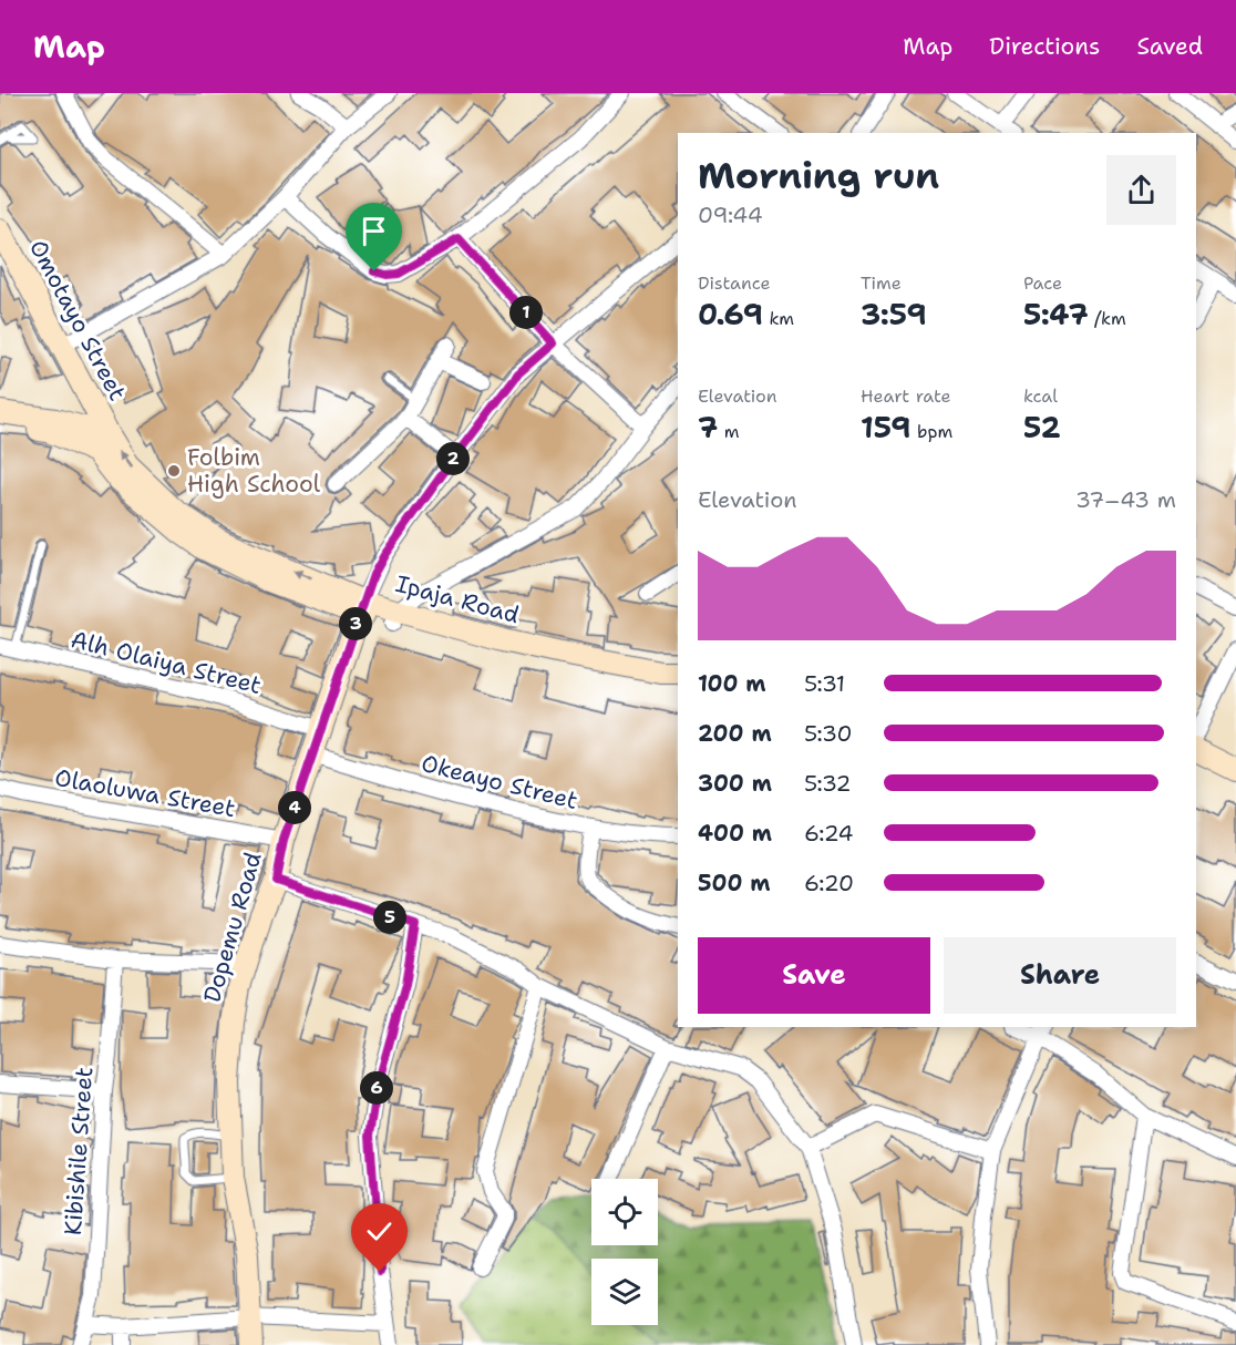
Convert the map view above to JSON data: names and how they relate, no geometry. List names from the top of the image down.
{
  "streets": {
    "main road": ["Omotayo Street", "Ipaja Road", "Dopemu Road"],
    "street": [
      "Alh Olaiya Street",
      "Okeayo Street",
      "Olaoluwa Street",
      "Kibishile Street"
    ]
  },
  "crossings": [
    ["Omotayo Street", "Ipaja Road"],
    ["Ipaja Road", "Dopemu Road"],
    ["Alh Olaiya Street", "Dopemu Road"],
    ["Okeayo Street", "Dopemu Road"],
    ["Olaoluwa Street", "Dopemu Road"]
  ],
  "places": ["Folbim High School"],
  "page": {
    "header": "Map",
    "nav": ["Map", "Directions", "Saved"],
    "heading": ["Morning run", "09:44"],
    "stats": [
      ["Distance", "0.69 km"],
      ["Time", "3:59"],
      ["Pace", "5:47 /km"],
      ["Elevation", "7 m"],
      ["Heart rate", "159 bpm"],
      ["kcal", "52"]
    ],
    "pins": [
      "1",
      "2",
      "3",
      "4",
      "5",
      "6"
    ],
    "chart": ["Elevation", "37–43 m"],
    "list": [
      {
        "name": "100 m",
        "note": "5:31"
      },
      {
        "name": "200 m",
        "note": "5:30"
      },
      {
        "name": "300 m",
        "note": "5:32"
      },
      {
        "name": "400 m",
        "note": "6:24"
      },
      {
        "name": "500 m",
        "note": "6:20"
      }
    ],
    "buttons": ["Save", "Share"]
  }
}
